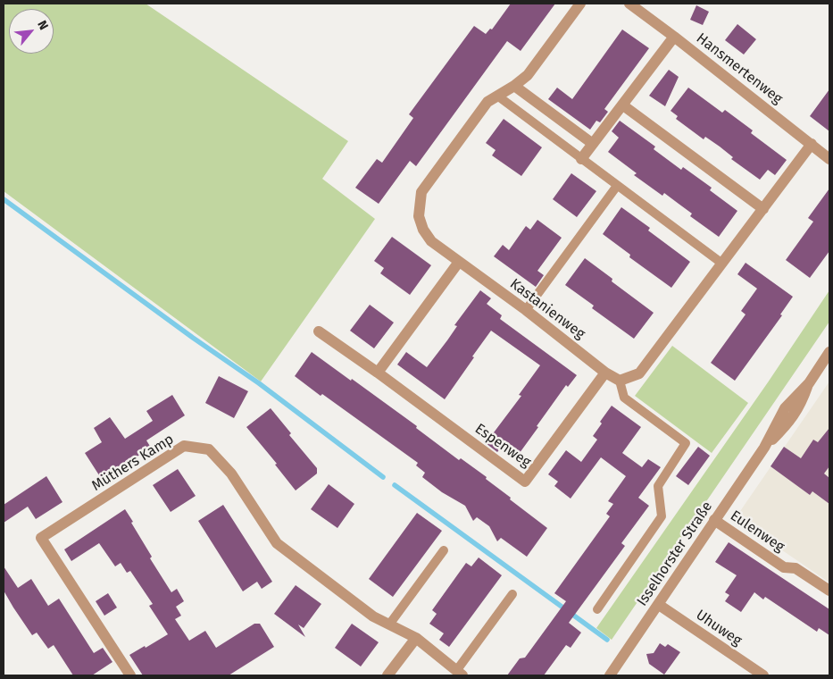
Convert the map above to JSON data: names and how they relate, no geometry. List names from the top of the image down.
{
  "streets": {
    "street": [
      "Hansmertenweg",
      "Kastanienweg",
      "Espenweg",
      "Müthers Kamp",
      "Eulenweg",
      "Isselhorster Straße",
      "Uhuweg"
    ]
  },
  "crossings": [
    ["Kastanienweg", "Espenweg"],
    ["Eulenweg", "Isselhorster Straße"],
    ["Isselhorster Straße", "Uhuweg"]
  ],
  "north": "top right"
}
